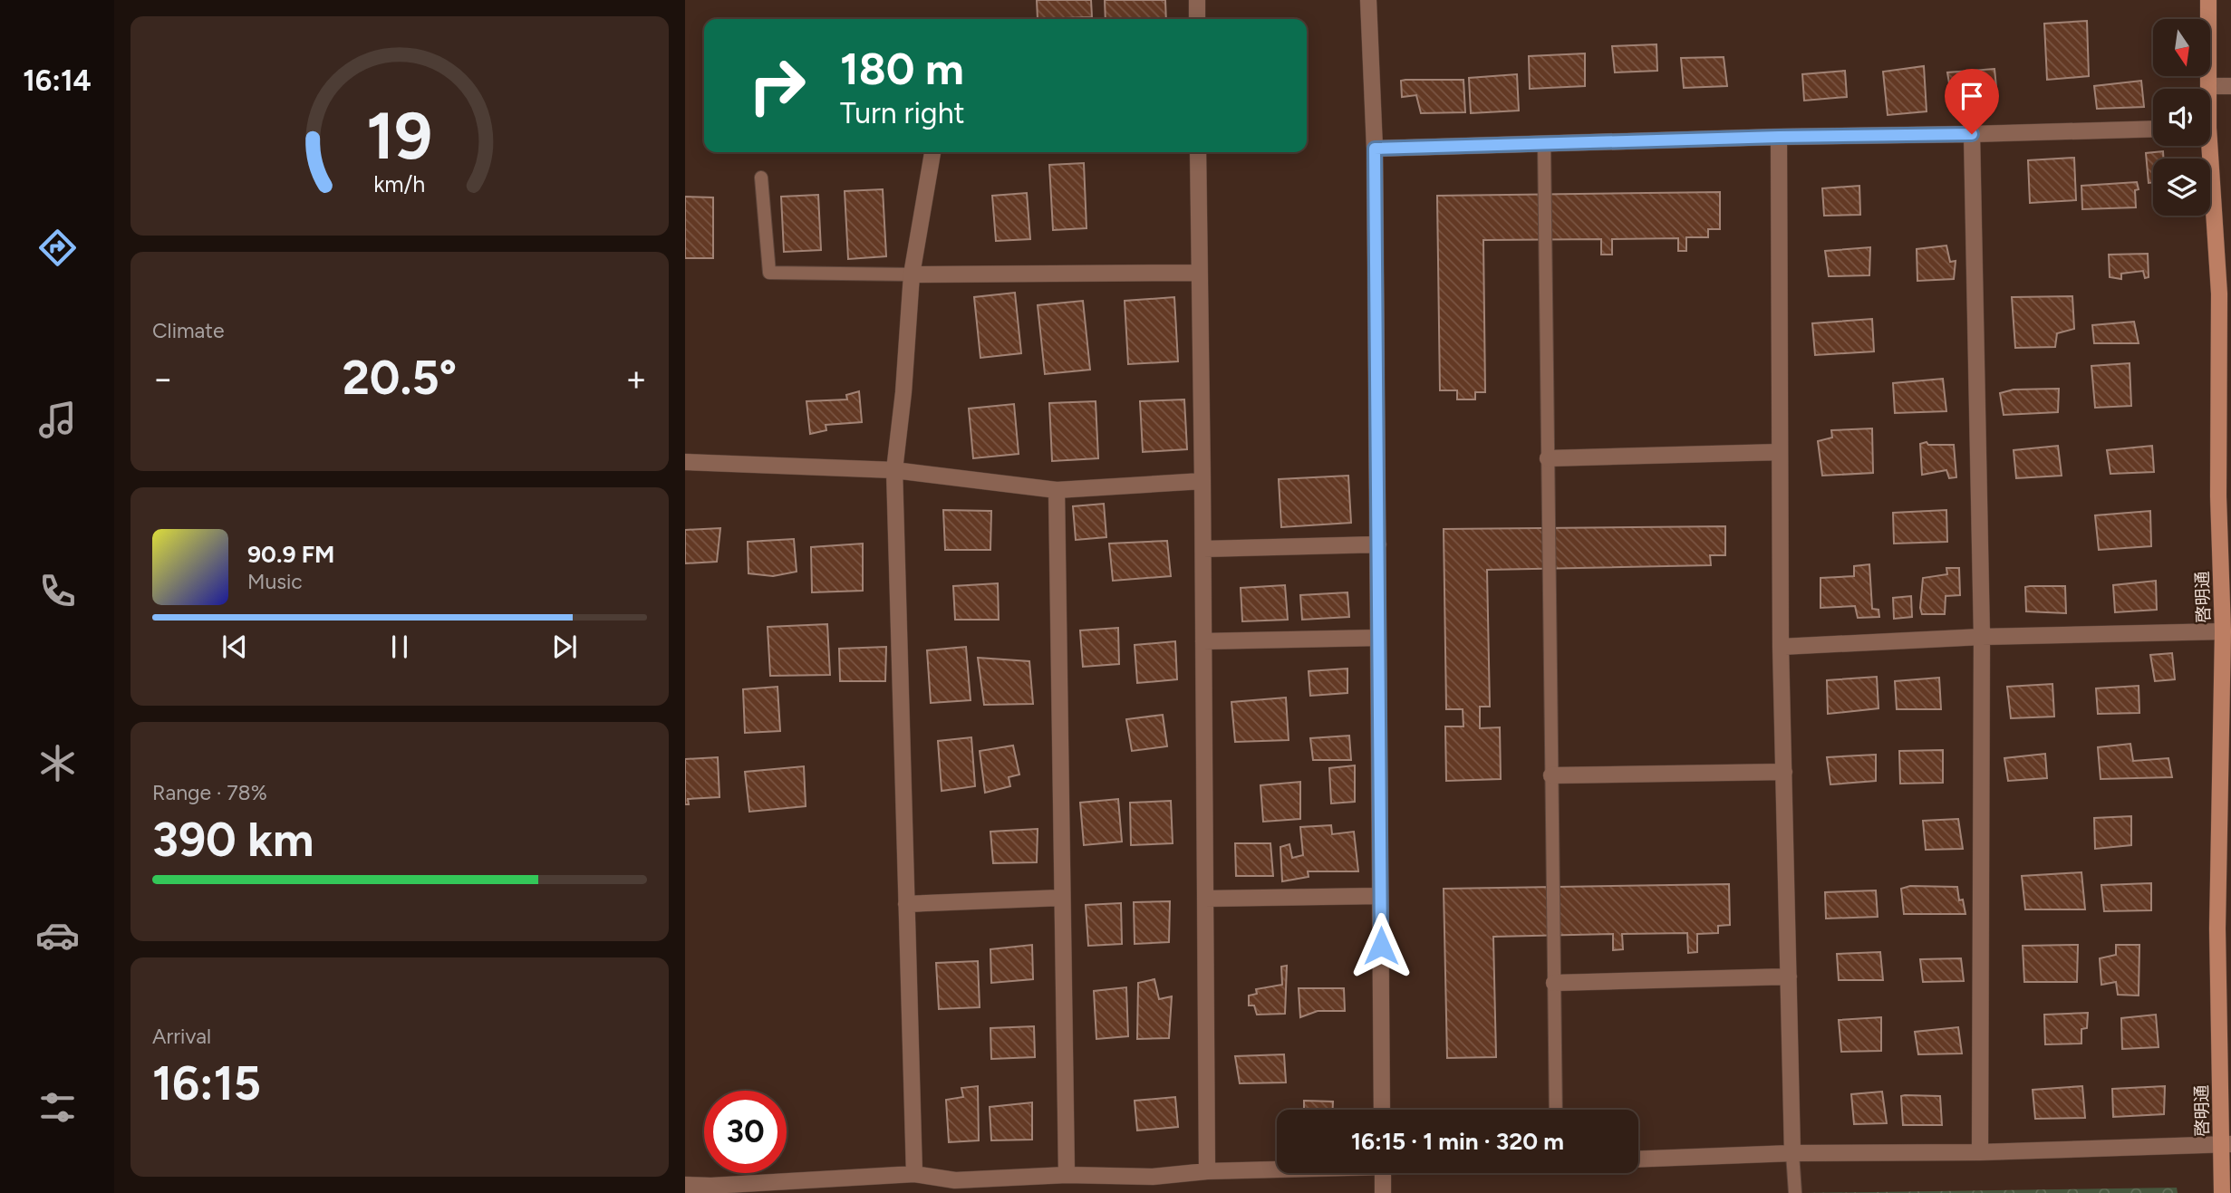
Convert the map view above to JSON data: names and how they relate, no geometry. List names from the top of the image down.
{
  "streets": {
    "street": ["啓明通"]
  },
  "north": "bottom",
  "page": {
    "tabs": "16:14",
    "turn": ["180 m", "Turn right"],
    "tile": [
      "Climate",
      ["Range · 78%", "390 km"],
      ["Arrival", "16:15"]
    ],
    "heat": ["−", "20.5°", "+"],
    "song": ["90.9 FM", "Music"],
    "limit": "30",
    "trip": "16:15 · 1 min · 320 m",
    "gauge": ["19", "km/h"]
  }
}
